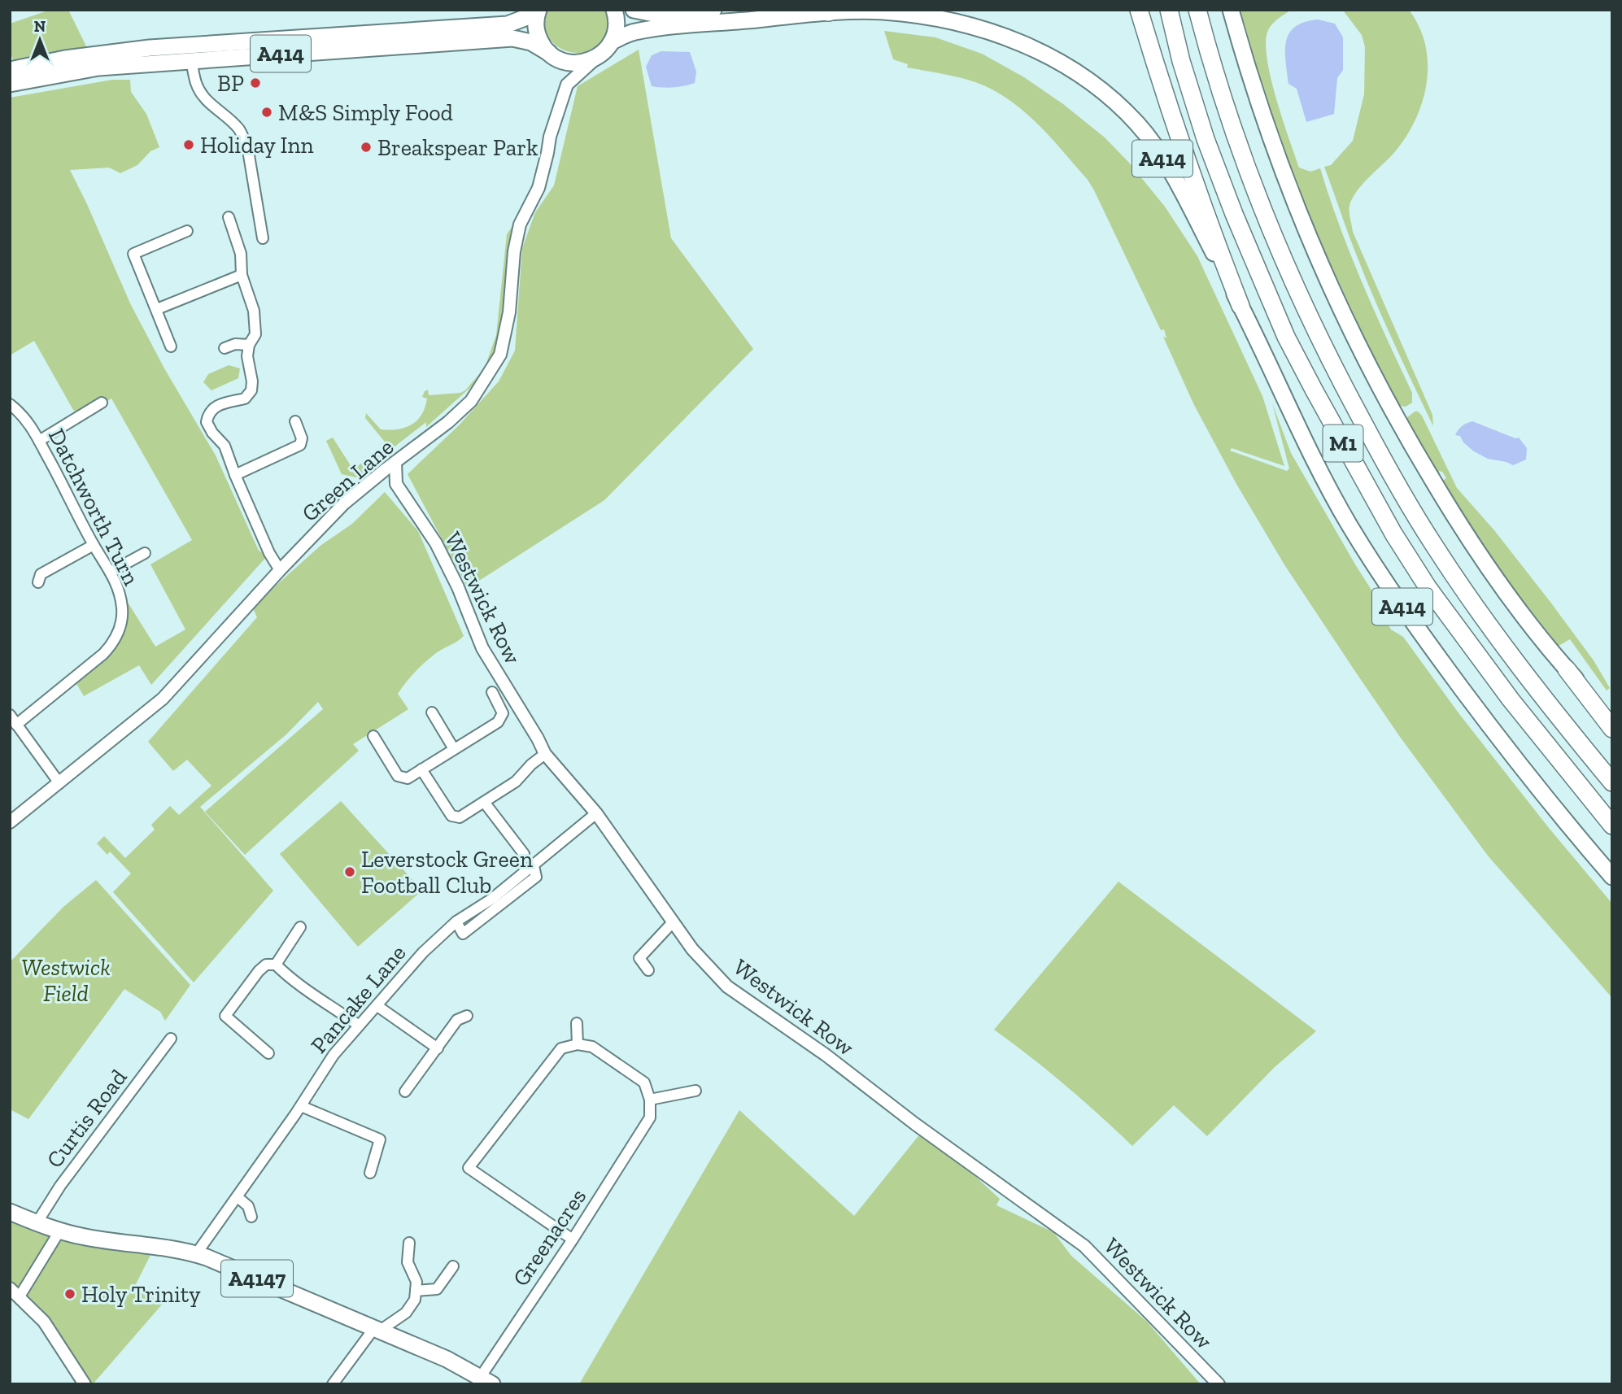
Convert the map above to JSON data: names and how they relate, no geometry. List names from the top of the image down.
{
  "streets": {
    "highway": ["M1"],
    "main road": ["A414", "A4147"],
    "street": [
      "Green Lane",
      "Datchworth Turn",
      "Westwick Row",
      "Pancake Lane",
      "Curtis Road",
      "Greenacres"
    ]
  },
  "crossings": [
    ["Westwick Row", "Pancake Lane"],
    ["Pancake Lane", "A4147"],
    ["Curtis Road", "A4147"],
    ["Greenacres", "A4147"]
  ],
  "parks": ["Westwick Field"],
  "places": [
    "BP",
    "M&S Simply Food",
    "Holiday Inn",
    "Breakspear Park",
    "Leverstock Green Football Club",
    "Holy Trinity"
  ],
  "north": "top"
}
